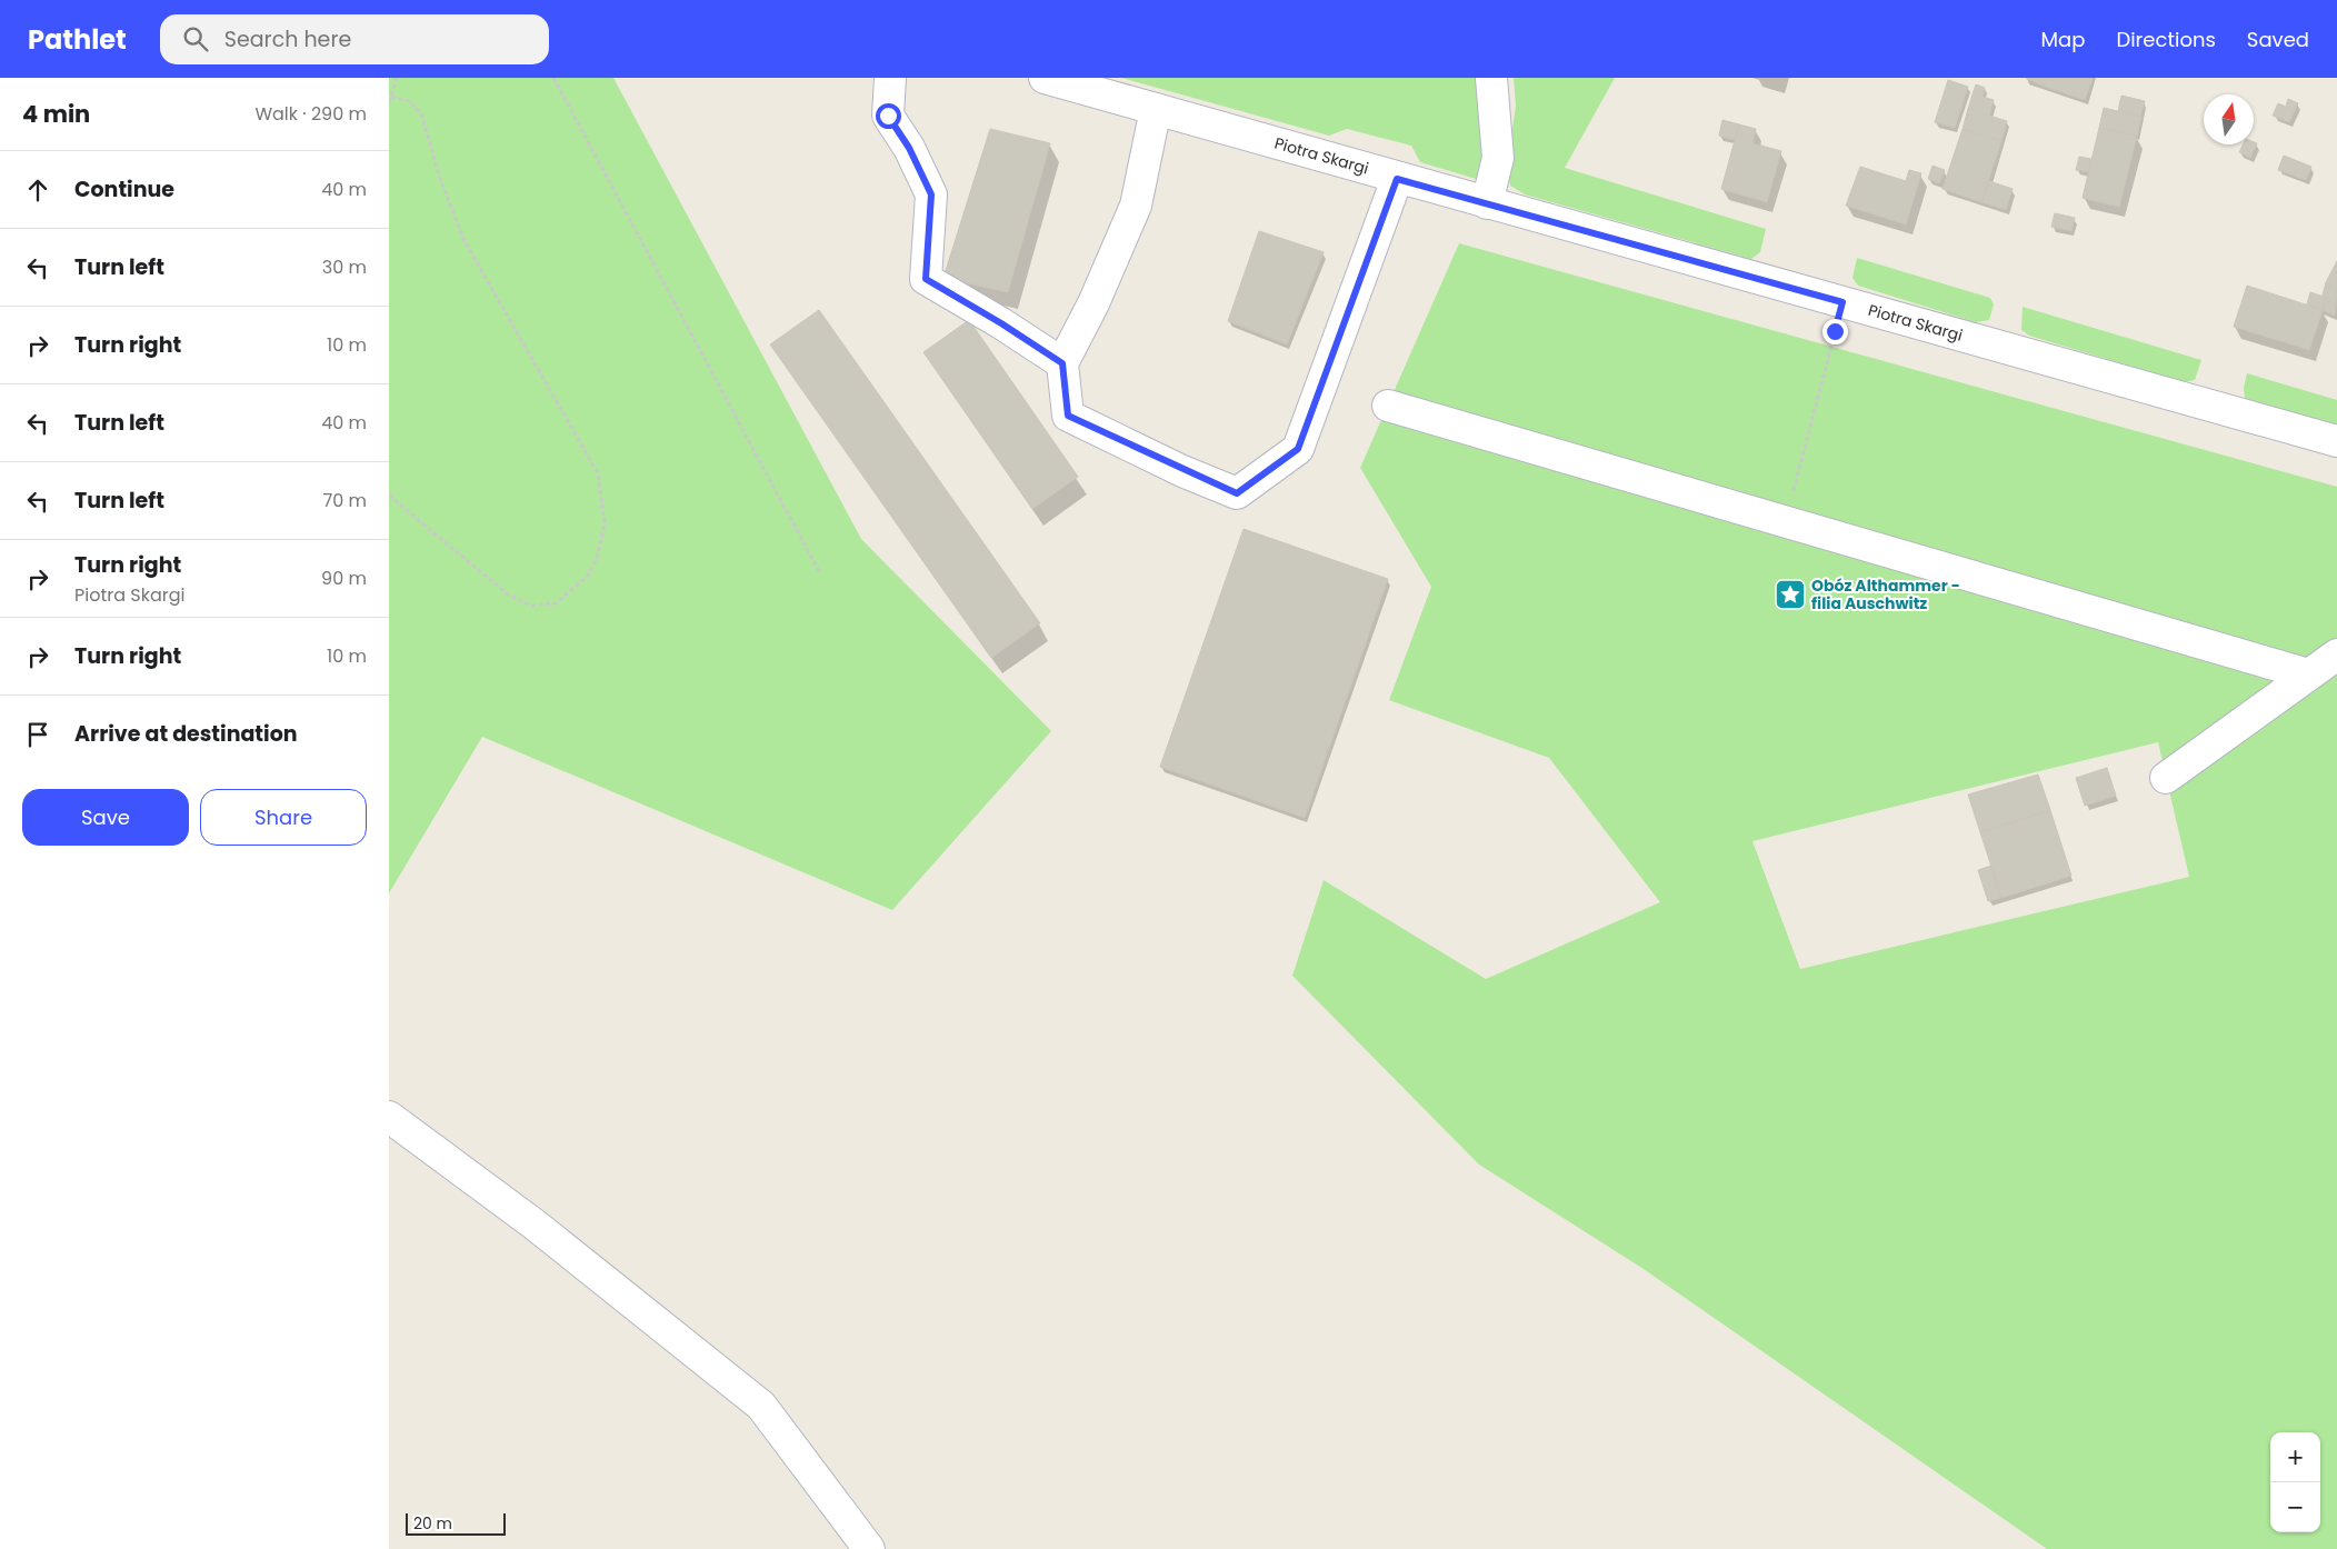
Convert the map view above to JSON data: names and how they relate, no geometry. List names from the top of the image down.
{
  "streets": {
    "street": ["Piotra Skargi"]
  },
  "places": {
    "place": ["Obóz Althammer - filia Auschwitz"]
  },
  "scale_bar": "20 m",
  "north": "top",
  "page": {
    "header": "Pathlet",
    "search": "Search here",
    "nav": ["Map", "Directions", "Saved"],
    "heading": ["4 min", "Walk · 290 m"],
    "list": [
      ["Continue", "40 m"],
      ["Turn left", "30 m"],
      ["Turn right", "10 m"],
      ["Turn left", "40 m"],
      ["Turn left", "70 m"],
      ["Turn right", "Piotra Skargi", "90 m"],
      ["Turn right", "10 m"],
      "Arrive at destination"
    ],
    "buttons": ["Save", "Share"],
    "map_buttons": ["+", "−"],
    "scale": "20 m"
  }
}
